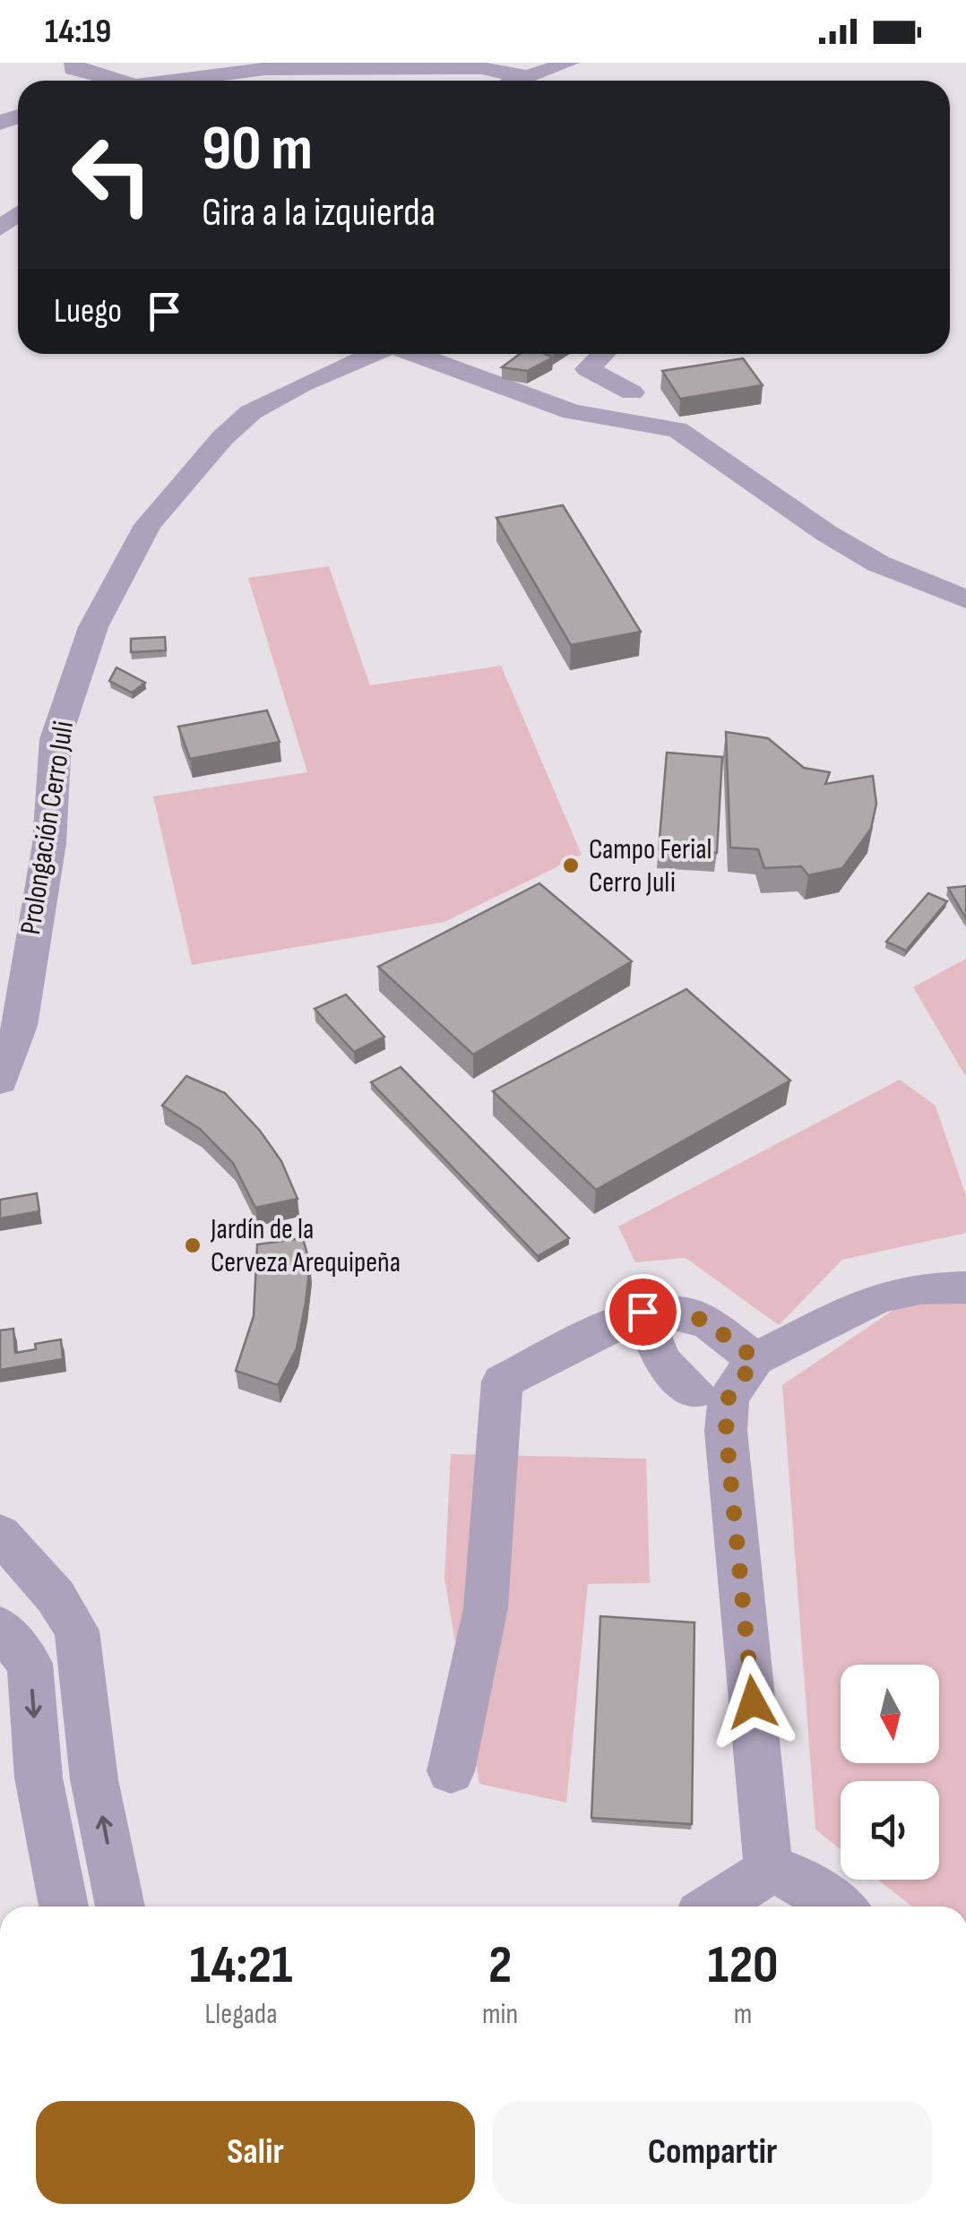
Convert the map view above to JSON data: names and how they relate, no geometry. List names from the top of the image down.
{
  "streets": {
    "street": ["Prolongación Cerro Juli"]
  },
  "places": ["Campo Ferial Cerro Juli", "Jardín de la Cerveza Arequipeña"],
  "north": "bottom",
  "page": {
    "status": "14:19",
    "turn": ["90 m", "Gira a la izquierda"],
    "then": "Luego",
    "eta": [
      "14:21",
      "Llegada",
      "2",
      "min",
      "120",
      "m"
    ],
    "buttons": ["Salir", "Compartir"]
  }
}
